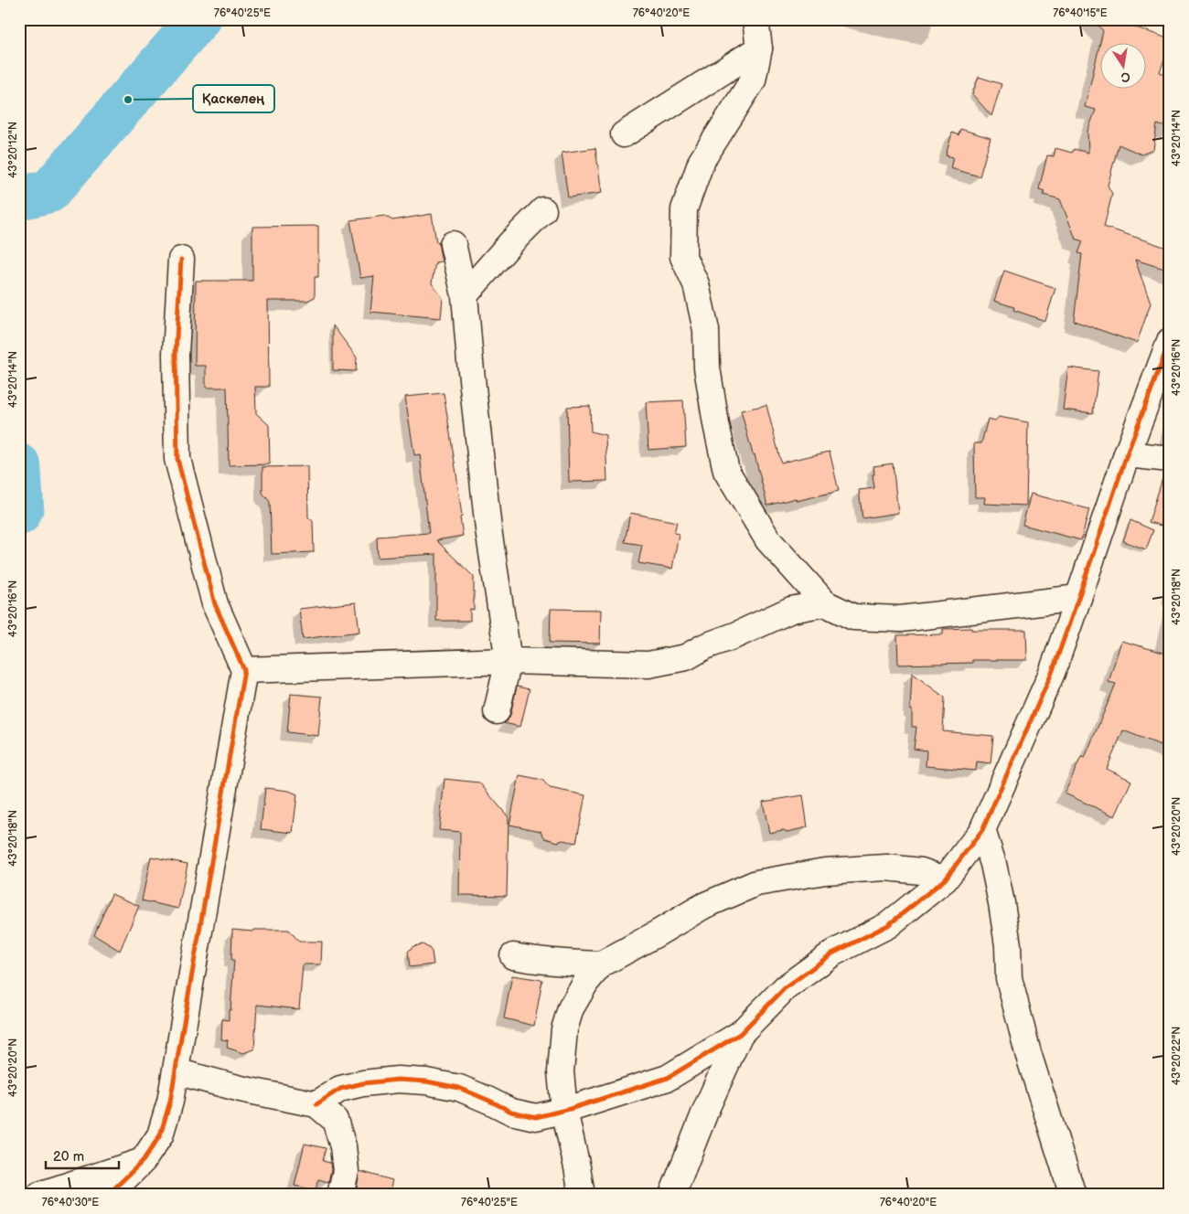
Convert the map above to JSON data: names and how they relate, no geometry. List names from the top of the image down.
{
  "places": ["Қаскелең"],
  "scale_bar": "20 m",
  "north": "bottom",
  "coordinates": [
    "76°40'25\"E",
    "76°40'20\"E",
    "76°40'15\"E",
    "43°20'14\"N",
    "43°20'12\"N",
    "43°20'16\"N",
    "43°20'18\"N",
    "43°20'20\"N",
    "43°20'22\"N",
    "76°40'30\"E"
  ]
}
